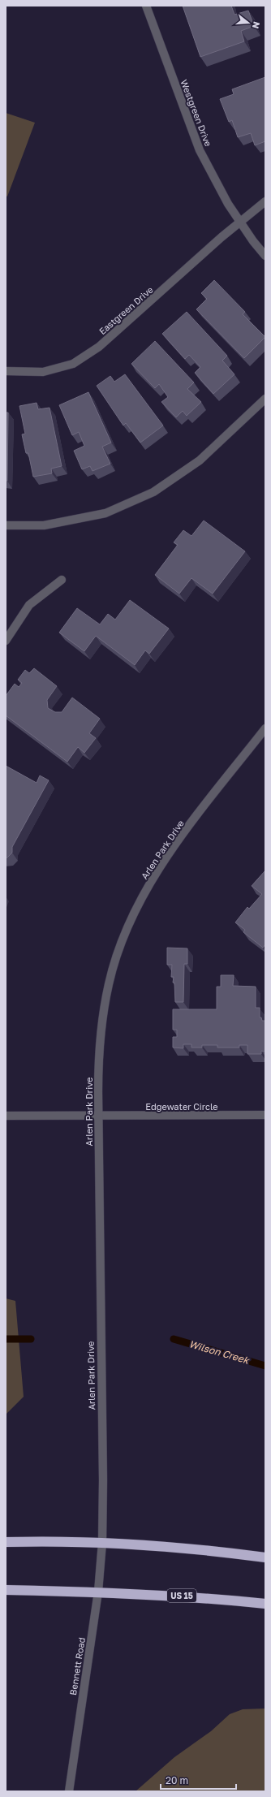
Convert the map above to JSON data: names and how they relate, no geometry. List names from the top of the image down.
{
  "streets": {
    "highway": ["US 15"],
    "street": [
      "Westgreen Drive",
      "Eastgreen Drive",
      "Arlen Park Drive",
      "Edgewater Circle",
      "Bennett Road"
    ]
  },
  "crossings": [
    ["Westgreen Drive", "Eastgreen Drive"],
    ["Arlen Park Drive", "Edgewater Circle"],
    ["Arlen Park Drive", "Bennett Road"],
    ["US 15", "Bennett Road"]
  ],
  "water": ["Wilson Creek"],
  "scale_bar": "20 m",
  "north": "right"
}
